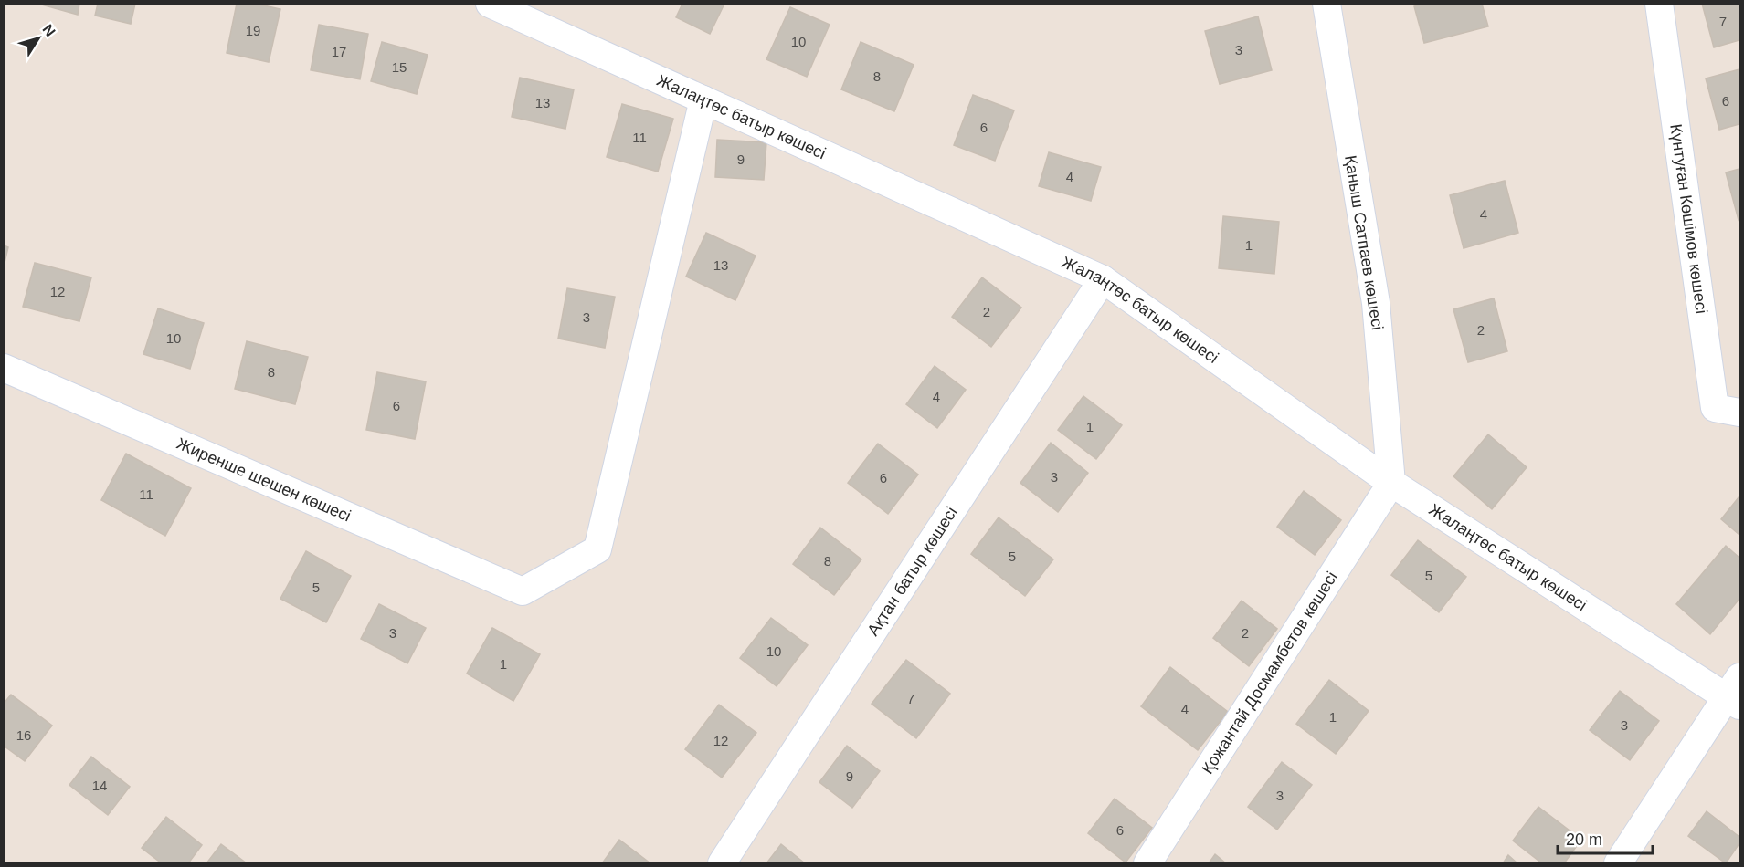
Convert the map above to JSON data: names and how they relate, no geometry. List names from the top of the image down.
{
  "streets": {
    "street": [
      "Жалаңтөс батыр көшесі",
      "Күнтуған Көшімов көшесі",
      "Қаныш Сатпаев көшесі",
      "Жиренше шешен көшесі",
      "Ақтан батыр көшесі",
      "Қожантай Досмамбетов көшесі"
    ]
  },
  "crossings": [
    ["Жалаңтөс батыр көшесі", "Қаныш Сатпаев көшесі"],
    ["Жалаңтөс батыр көшесі", "Жиренше шешен көшесі"],
    ["Жалаңтөс батыр көшесі", "Ақтан батыр көшесі"],
    ["Жалаңтөс батыр көшесі", "Қожантай Досмамбетов көшесі"],
    ["Қаныш Сатпаев көшесі", "Қожантай Досмамбетов көшесі"]
  ],
  "house_numbers": [
    "7",
    "19",
    "10",
    "3",
    "17",
    "15",
    "8",
    "6",
    "13",
    "6",
    "11",
    "9",
    "4",
    "4",
    "1",
    "13",
    "12",
    "2",
    "3",
    "2",
    "10",
    "8",
    "4",
    "6",
    "1",
    "3",
    "6",
    "11",
    "5",
    "8",
    "5",
    "5",
    "3",
    "2",
    "10",
    "1",
    "7",
    "4",
    "1",
    "3",
    "16",
    "12",
    "9",
    "14",
    "3",
    "6"
  ],
  "scale_bar": "20 m",
  "north": "top right"
}
